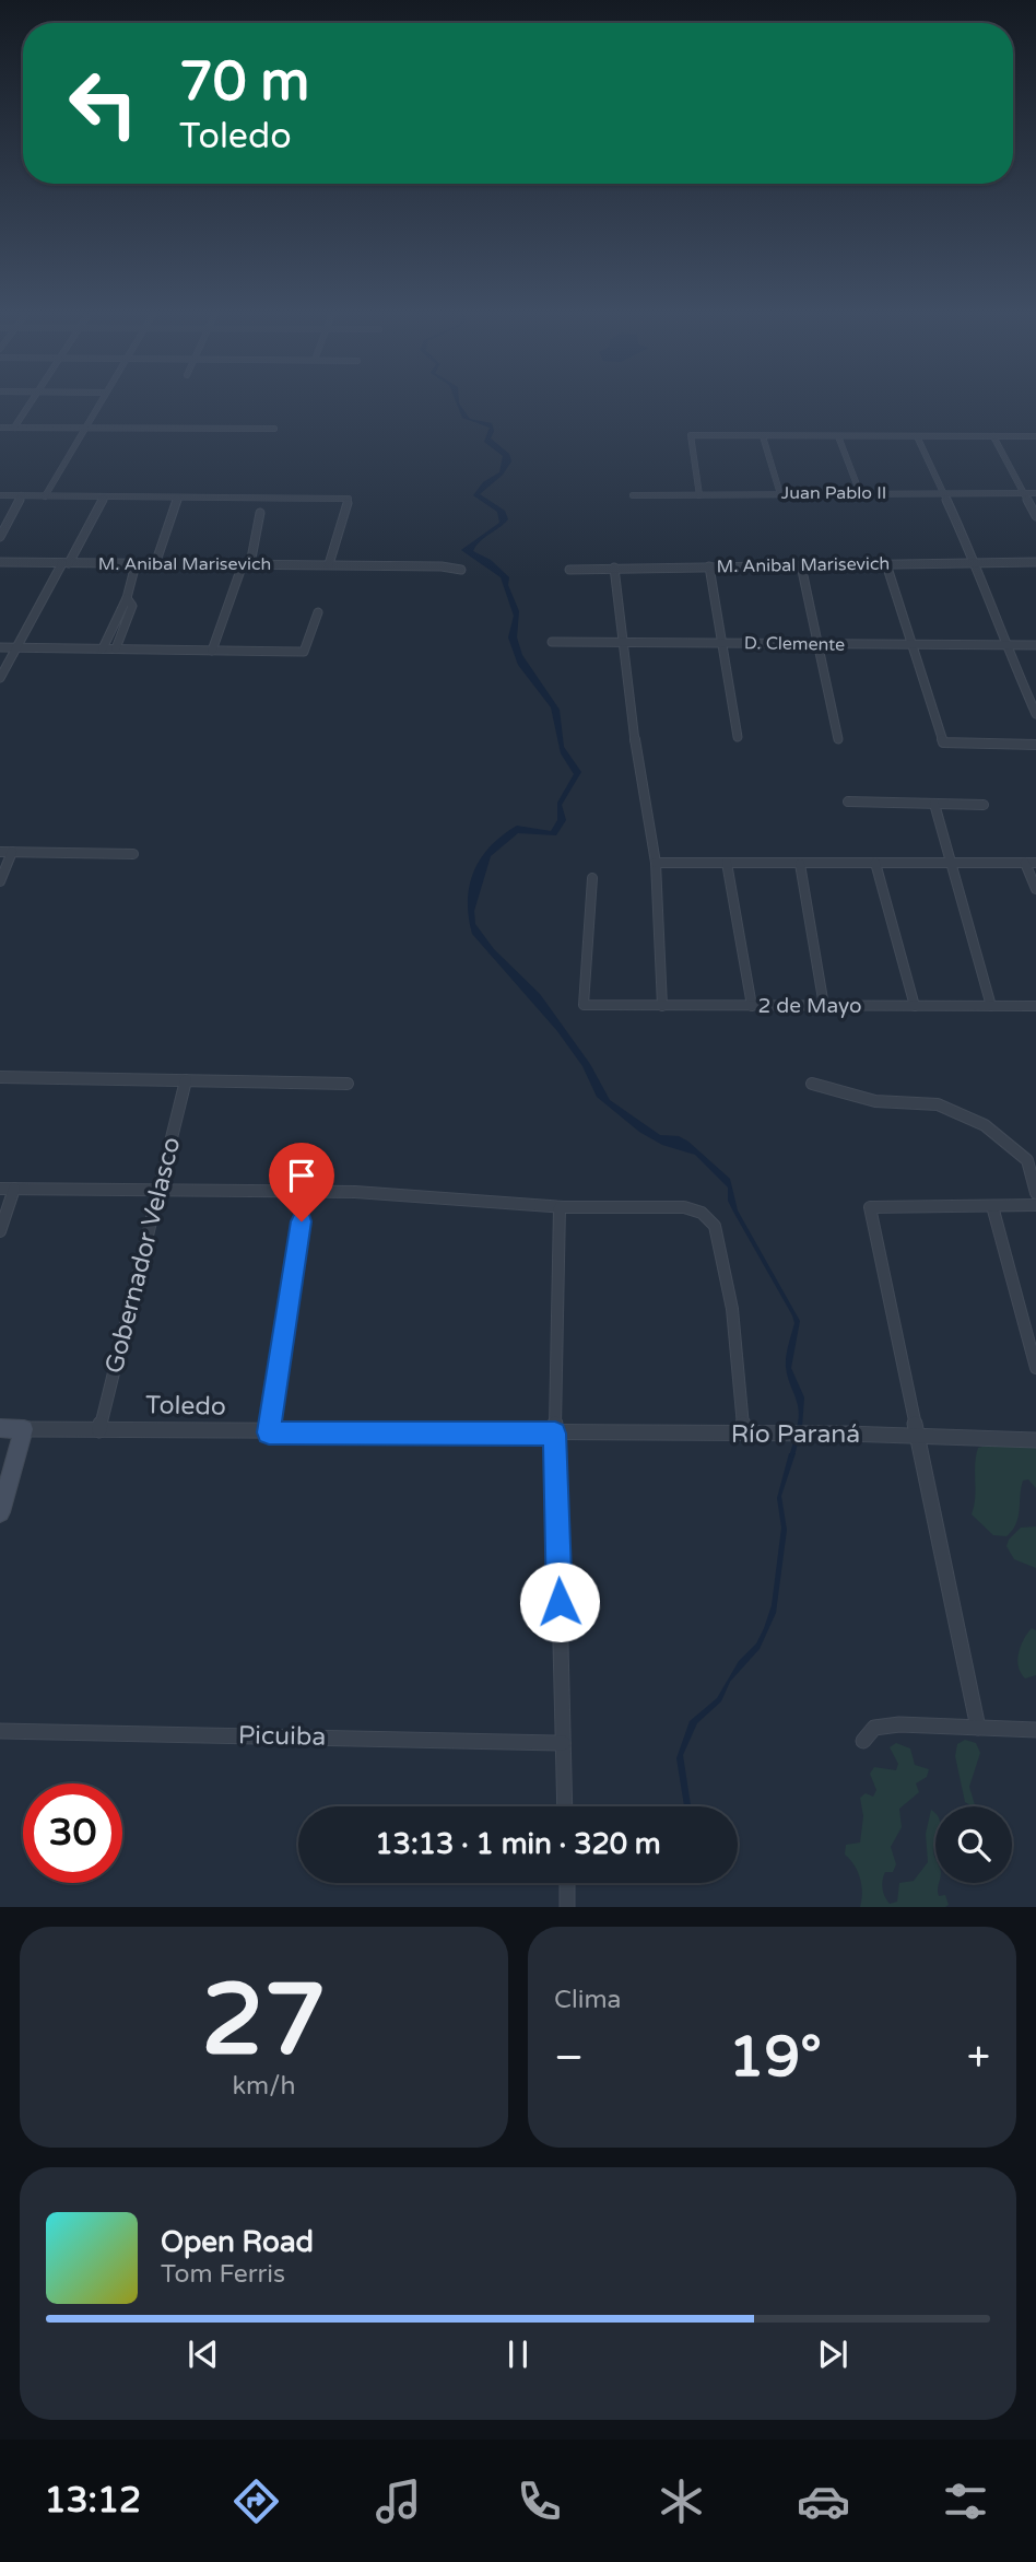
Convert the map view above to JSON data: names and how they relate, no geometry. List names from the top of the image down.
{
  "streets": {
    "main road": ["Toledo"],
    "street": [
      "Juan Pablo II",
      "M. Anibal Marisevich",
      "D. Clemente",
      "2 de Mayo",
      "Gobernador Velasco",
      "Río Paraná",
      "Picuiba"
    ]
  },
  "crossings": [
    ["Gobernador Velasco", "Toledo"],
    ["Toledo", "Río Paraná"]
  ],
  "page": {
    "turn": ["70 m", "Toledo"],
    "limit": "30",
    "trip": "13:13 · 1 min · 320 m",
    "tile": [
      ["27", "km/h"],
      "Clima"
    ],
    "heat": ["−", "19°", "+"],
    "song": ["Open Road", "Tom Ferris"],
    "tabs": "13:12"
  }
}
